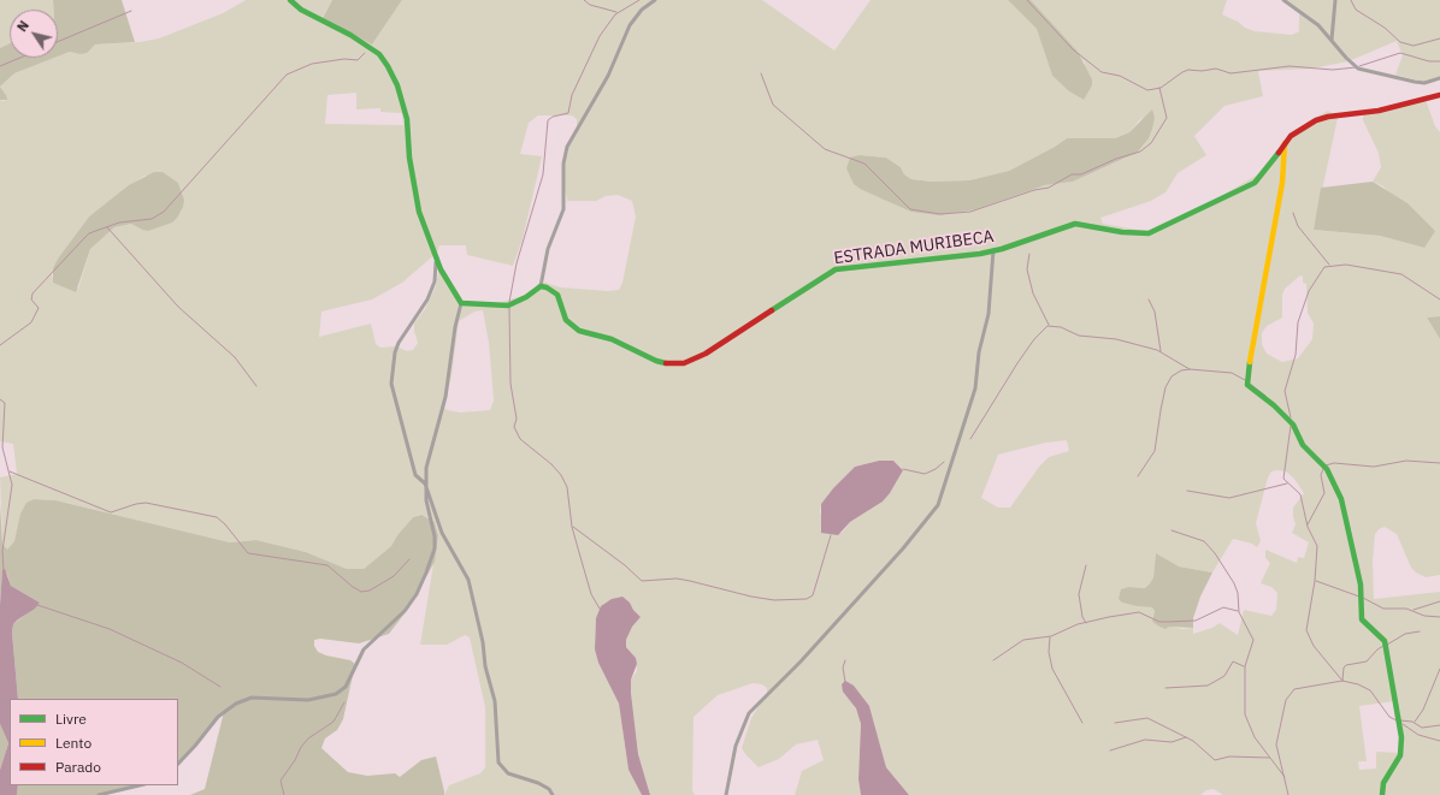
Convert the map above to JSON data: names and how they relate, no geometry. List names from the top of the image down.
{
  "streets": {
    "street": ["ESTRADA MURIBECA"]
  },
  "legend": ["Livre", "Lento", "Parado"],
  "north": "top left"
}
